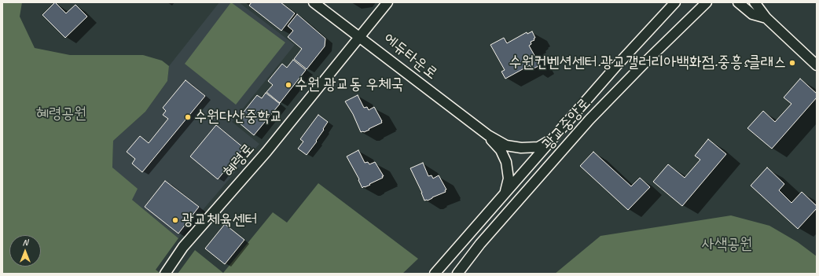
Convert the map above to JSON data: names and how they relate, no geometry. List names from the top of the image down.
{
  "streets": {
    "main road": ["에듀타운로", "광교중앙로", "혜령로"]
  },
  "crossings": [
    ["에듀타운로", "혜령로"]
  ],
  "parks": ["혜령공원", "사색공원"],
  "places": [
    "수원컨벤션센터.광교갤러리아백화점.중흥s클래스",
    "수원 광교동 우체국",
    "수원다산중학교",
    "광교체육센터"
  ],
  "north": "top"
}
